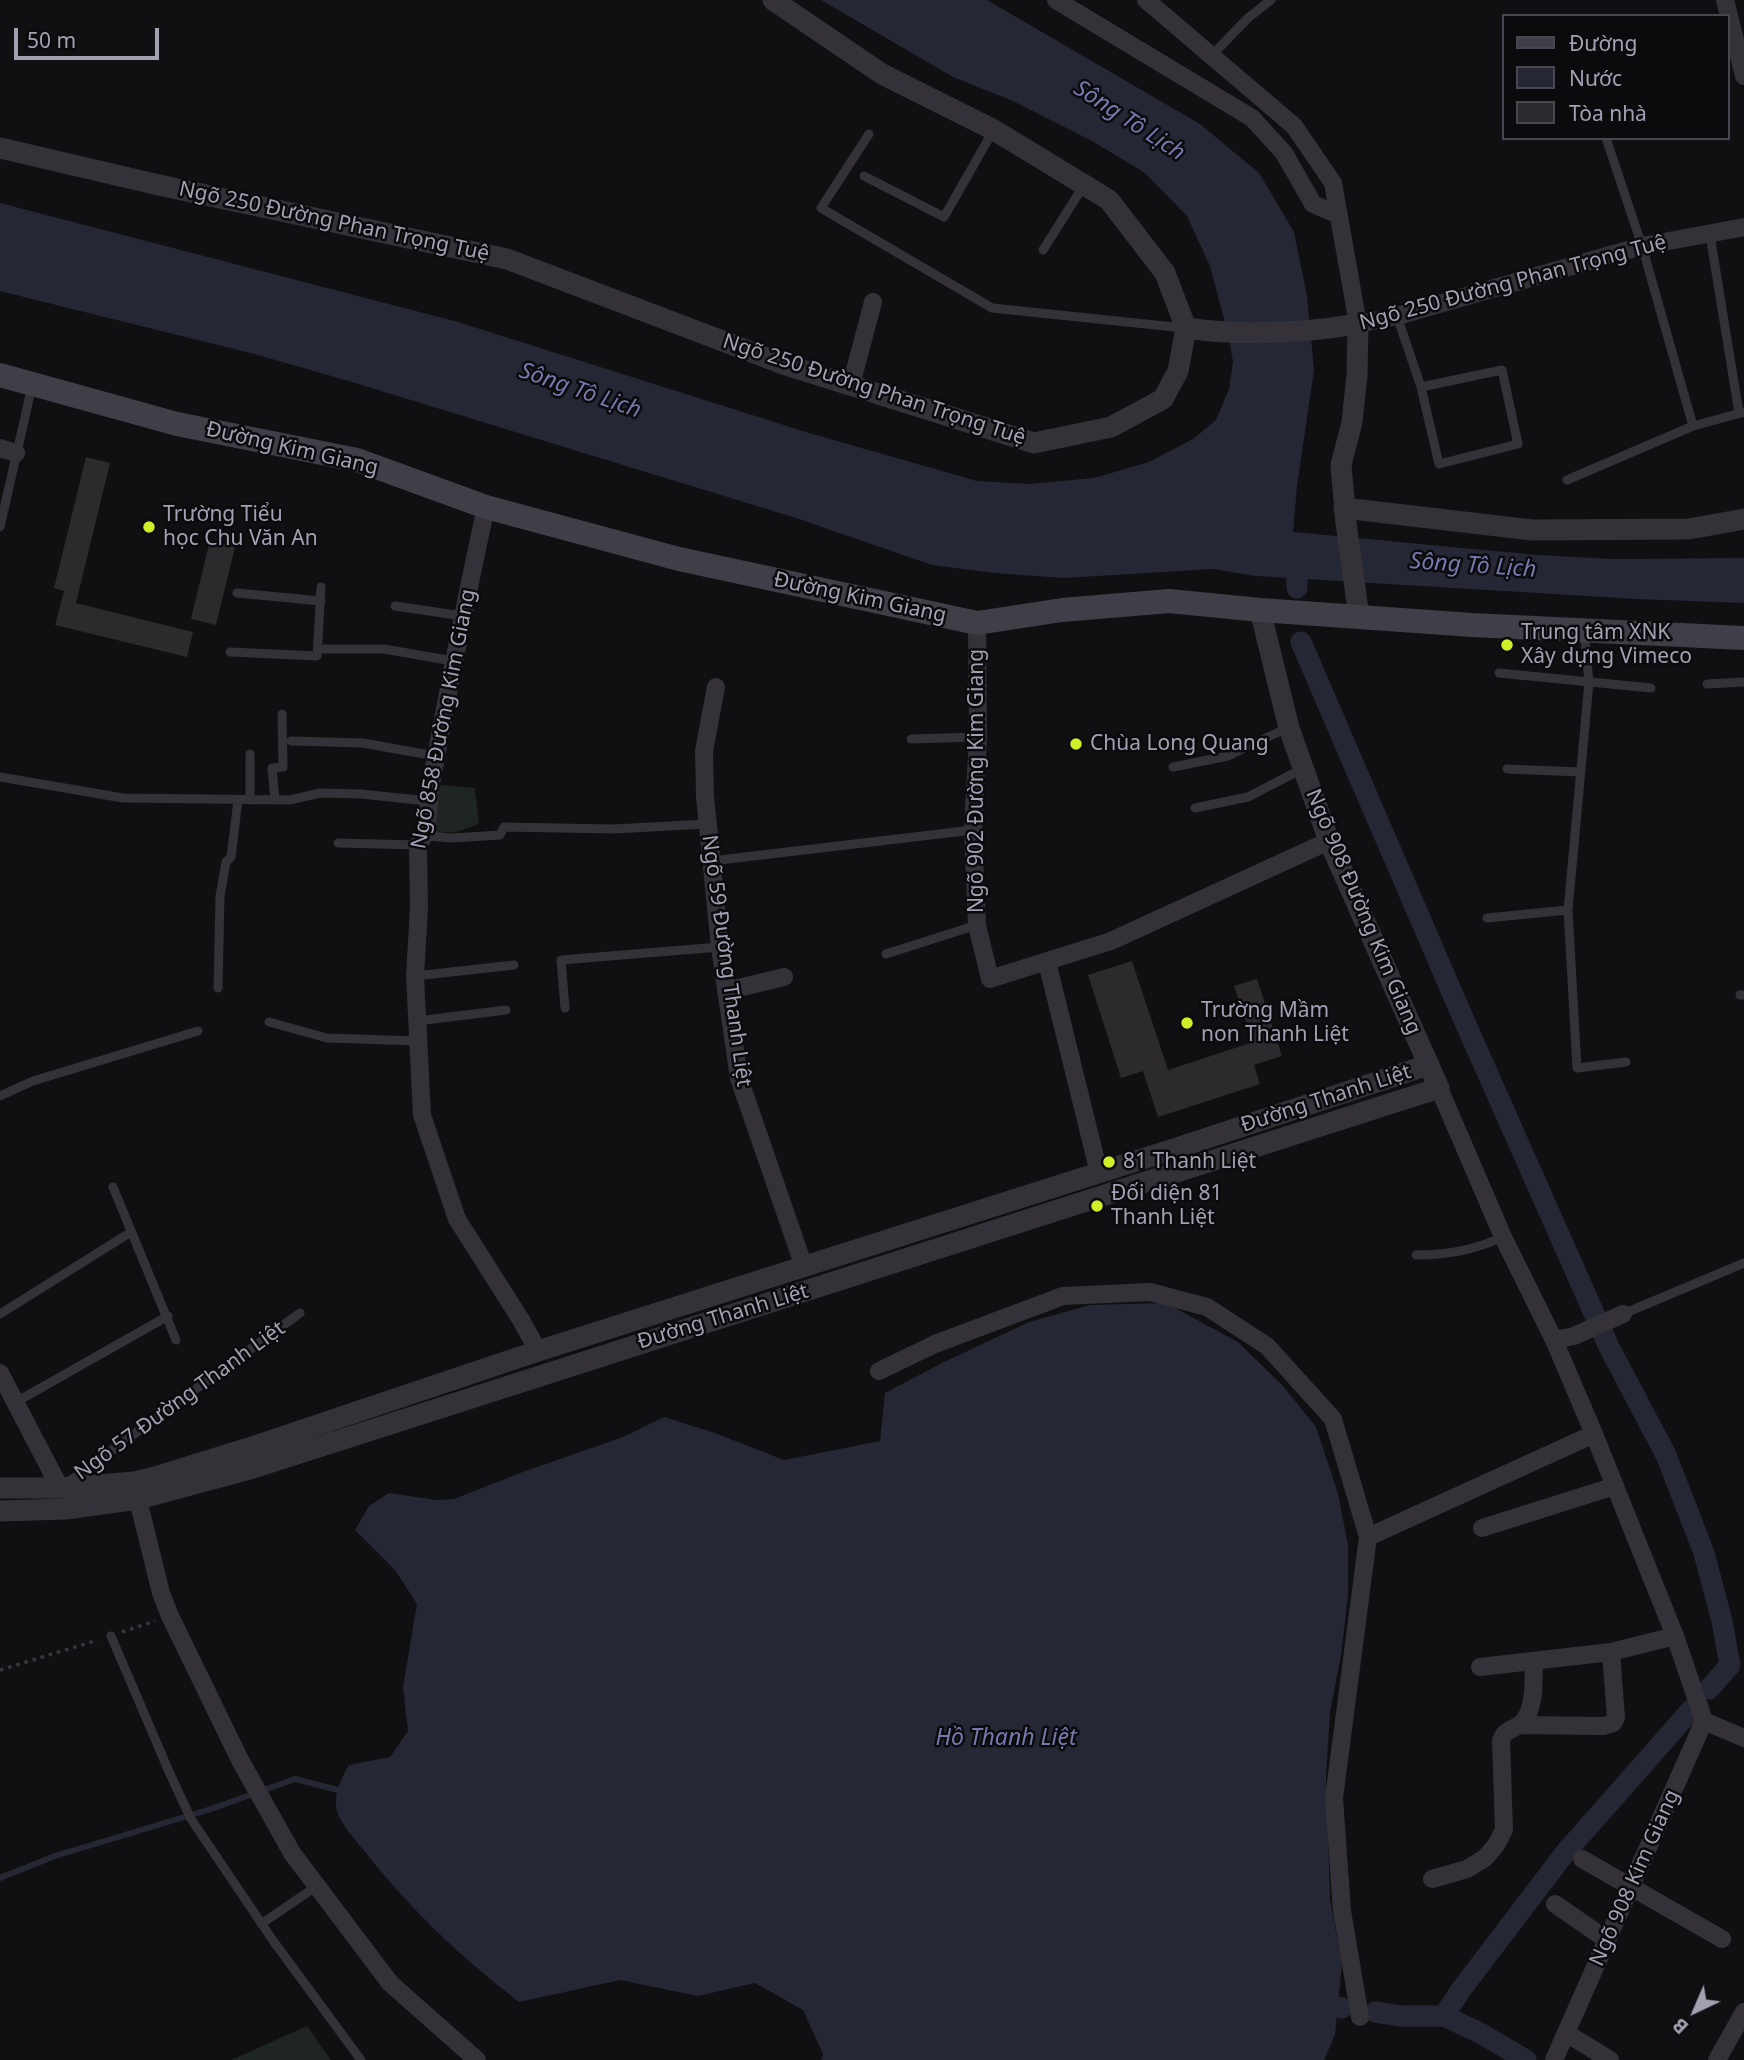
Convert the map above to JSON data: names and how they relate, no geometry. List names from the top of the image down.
{
  "streets": {
    "main road": ["Đường Kim Giang"],
    "street": [
      "Ngõ 250 Đường Phan Trọng Tuệ",
      "Ngõ 858 Đường Kim Giang",
      "Ngõ 902 Đường Kim Giang",
      "Ngõ 908 Đường Kim Giang",
      "Ngõ 59 Đường Thanh Liệt",
      "Đường Thanh Liệt",
      "Ngõ 908 Kim Giang"
    ],
    "lane": ["Ngõ 57 Đường Thanh Liệt"]
  },
  "crossings": [
    ["Đường Kim Giang", "Ngõ 858 Đường Kim Giang"],
    ["Đường Kim Giang", "Ngõ 902 Đường Kim Giang"],
    ["Đường Kim Giang", "Ngõ 908 Đường Kim Giang"],
    ["Ngõ 858 Đường Kim Giang", "Đường Thanh Liệt"],
    ["Ngõ 908 Đường Kim Giang", "Đường Thanh Liệt"],
    ["Ngõ 59 Đường Thanh Liệt", "Đường Thanh Liệt"],
    ["Đường Thanh Liệt", "Ngõ 57 Đường Thanh Liệt"]
  ],
  "water": ["Sông Tô Lịch", "Hồ Thanh Liệt"],
  "places": [
    "Trường Tiểu học Chu Văn An",
    "Trung tâm XNK Xây dựng Vimeco",
    "Chùa Long Quang",
    "Trường Mầm non Thanh Liệt",
    "81 Thanh Liệt",
    "Đối diện 81 Thanh Liệt"
  ],
  "legend": ["Đường", "Nước", "Tòa nhà"],
  "scale_bar": "50 m",
  "north": "bottom left"
}
